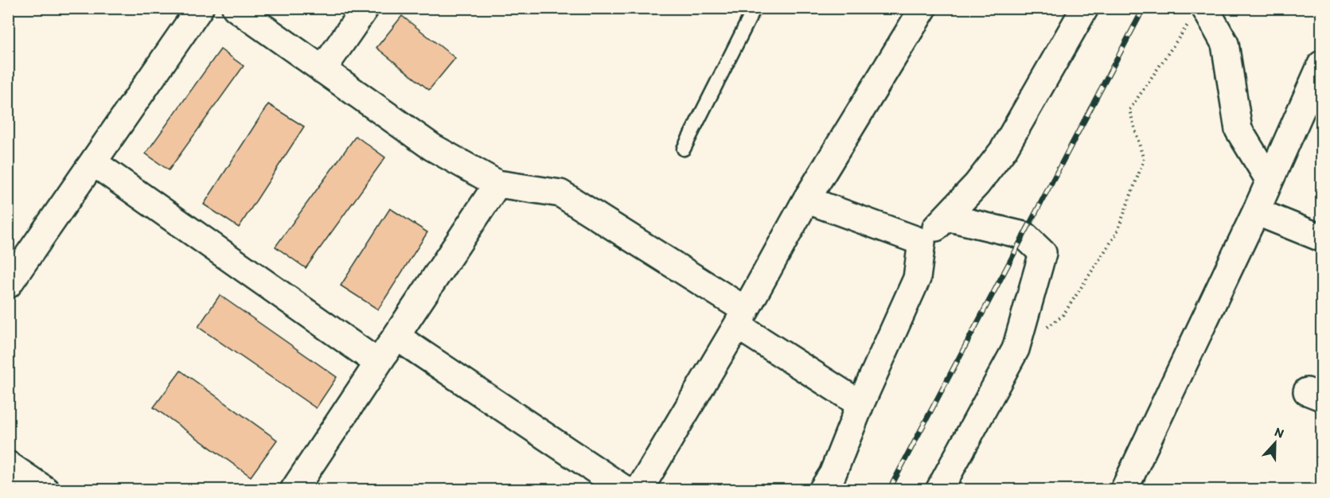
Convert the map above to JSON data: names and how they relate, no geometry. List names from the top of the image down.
{
  "north": "top"
}
